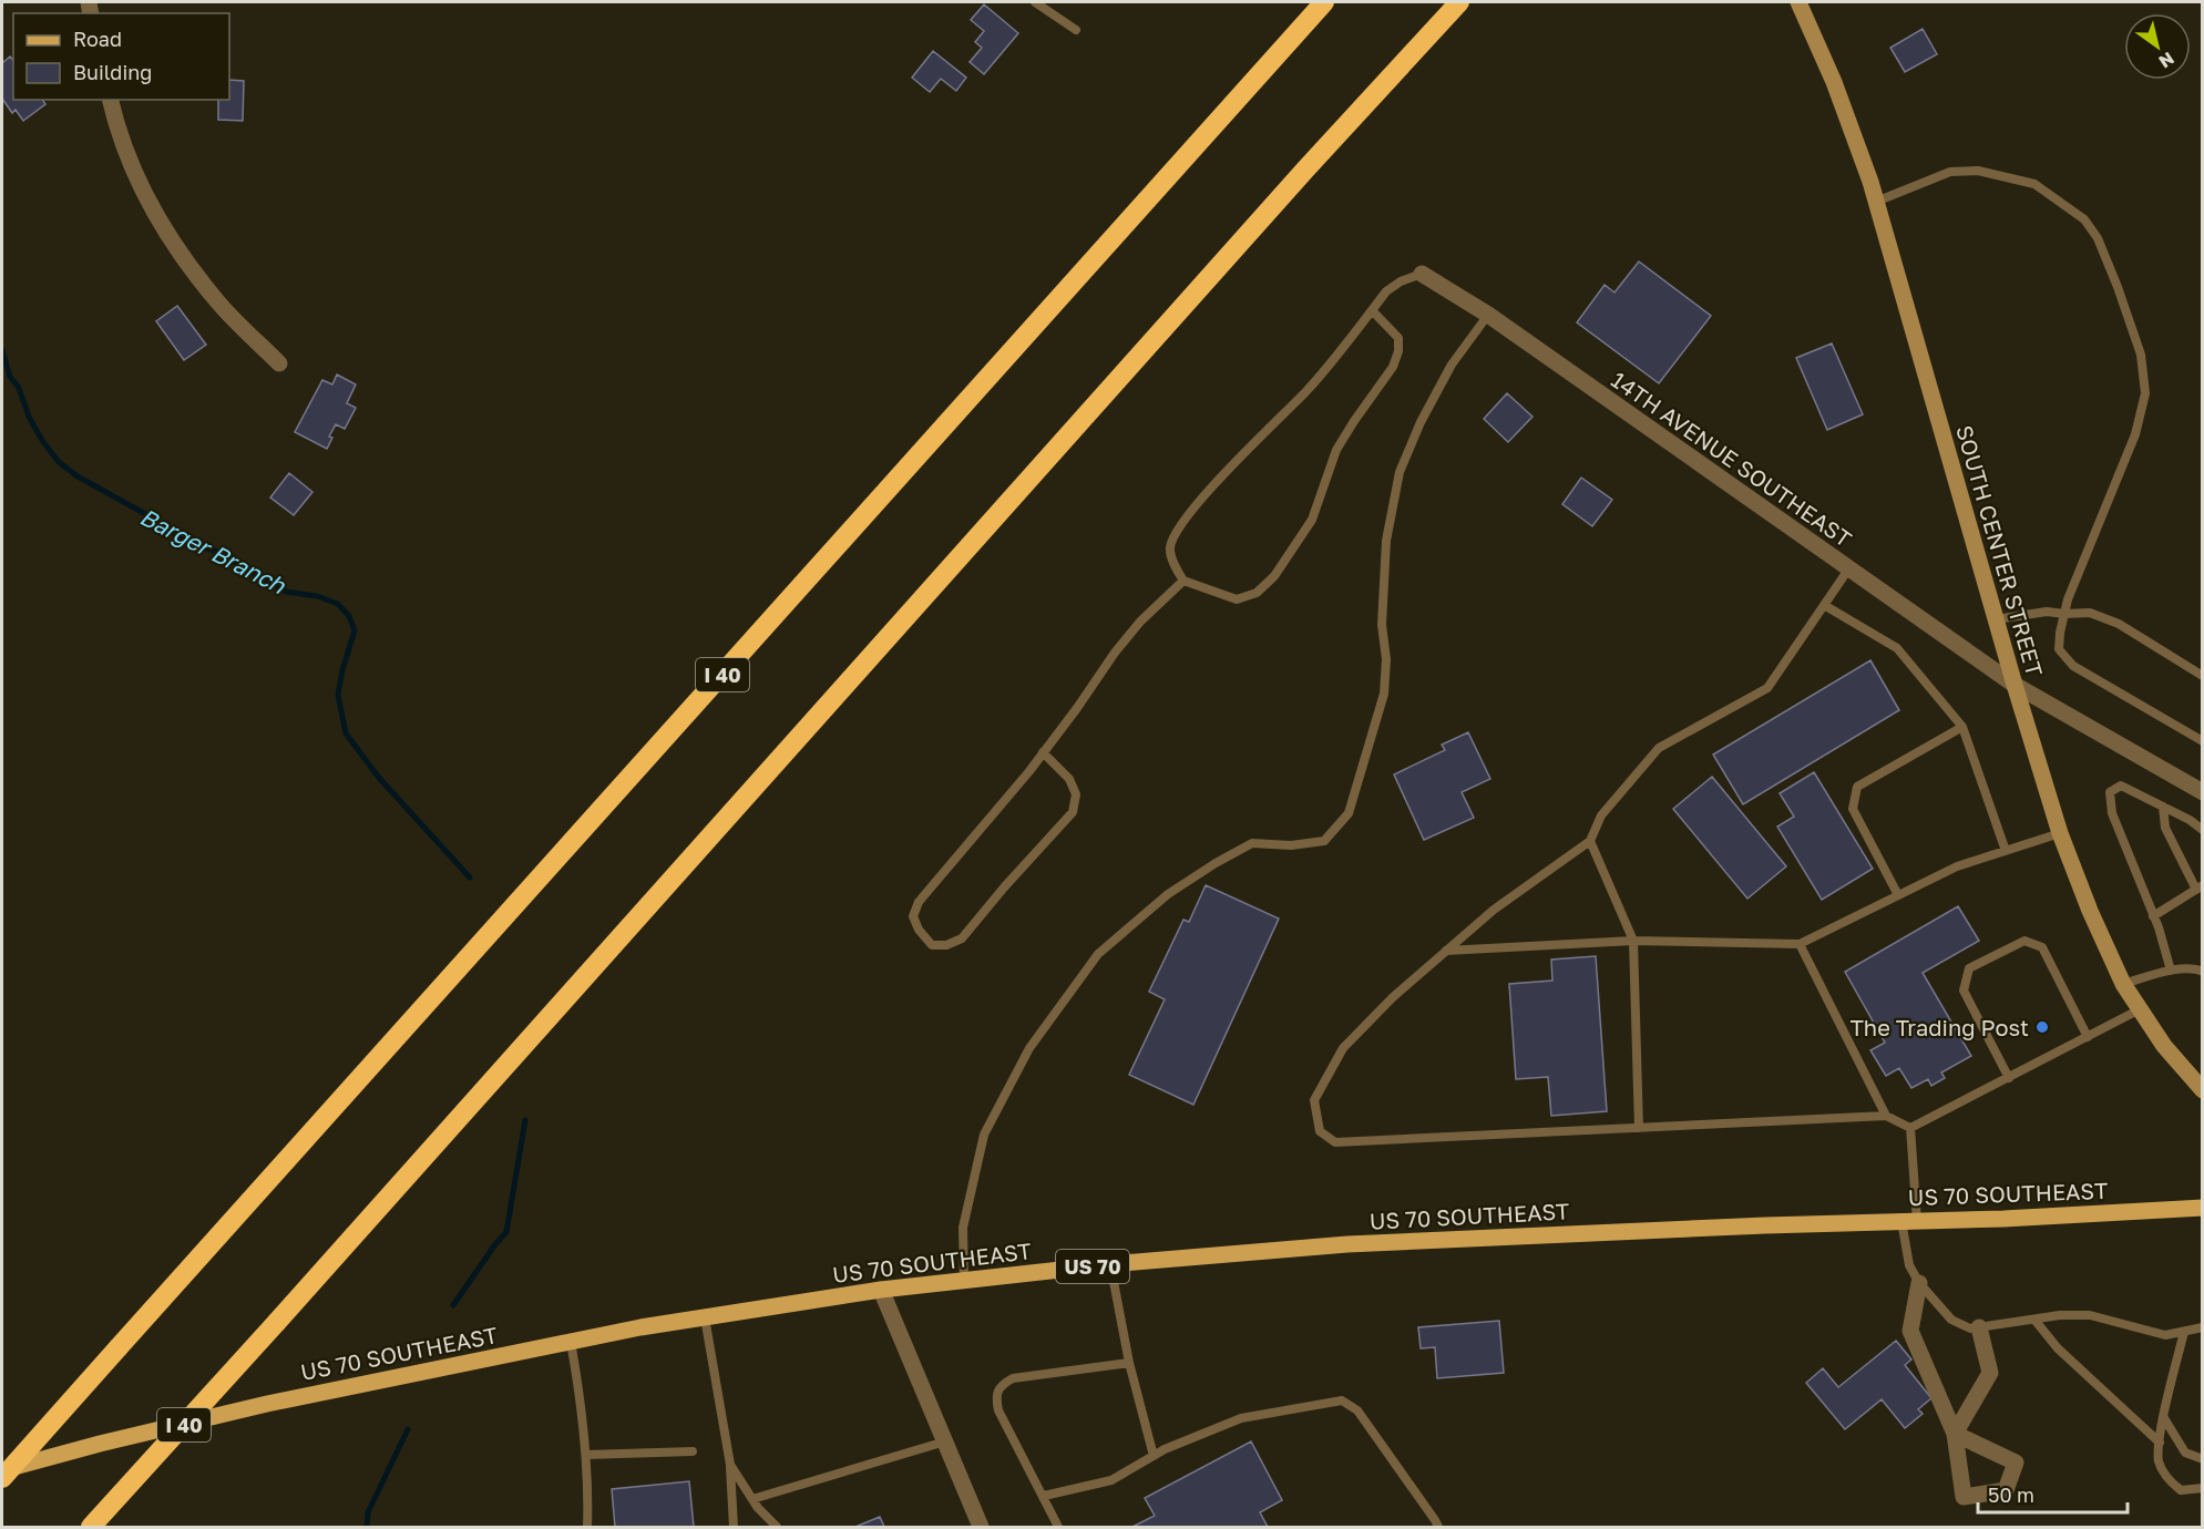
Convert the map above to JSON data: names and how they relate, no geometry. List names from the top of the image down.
{
  "streets": {
    "highway": ["I 40"],
    "main road": ["US 70 SOUTHEAST", "US 70"],
    "street": ["14TH AVENUE SOUTHEAST", "SOUTH CENTER STREET"]
  },
  "crossings": [
    ["14TH AVENUE SOUTHEAST", "SOUTH CENTER STREET"]
  ],
  "water": ["Barger Branch"],
  "places": ["The Trading Post"],
  "legend": ["Road", "Building"],
  "scale_bar": "50 m",
  "north": "bottom right"
}
